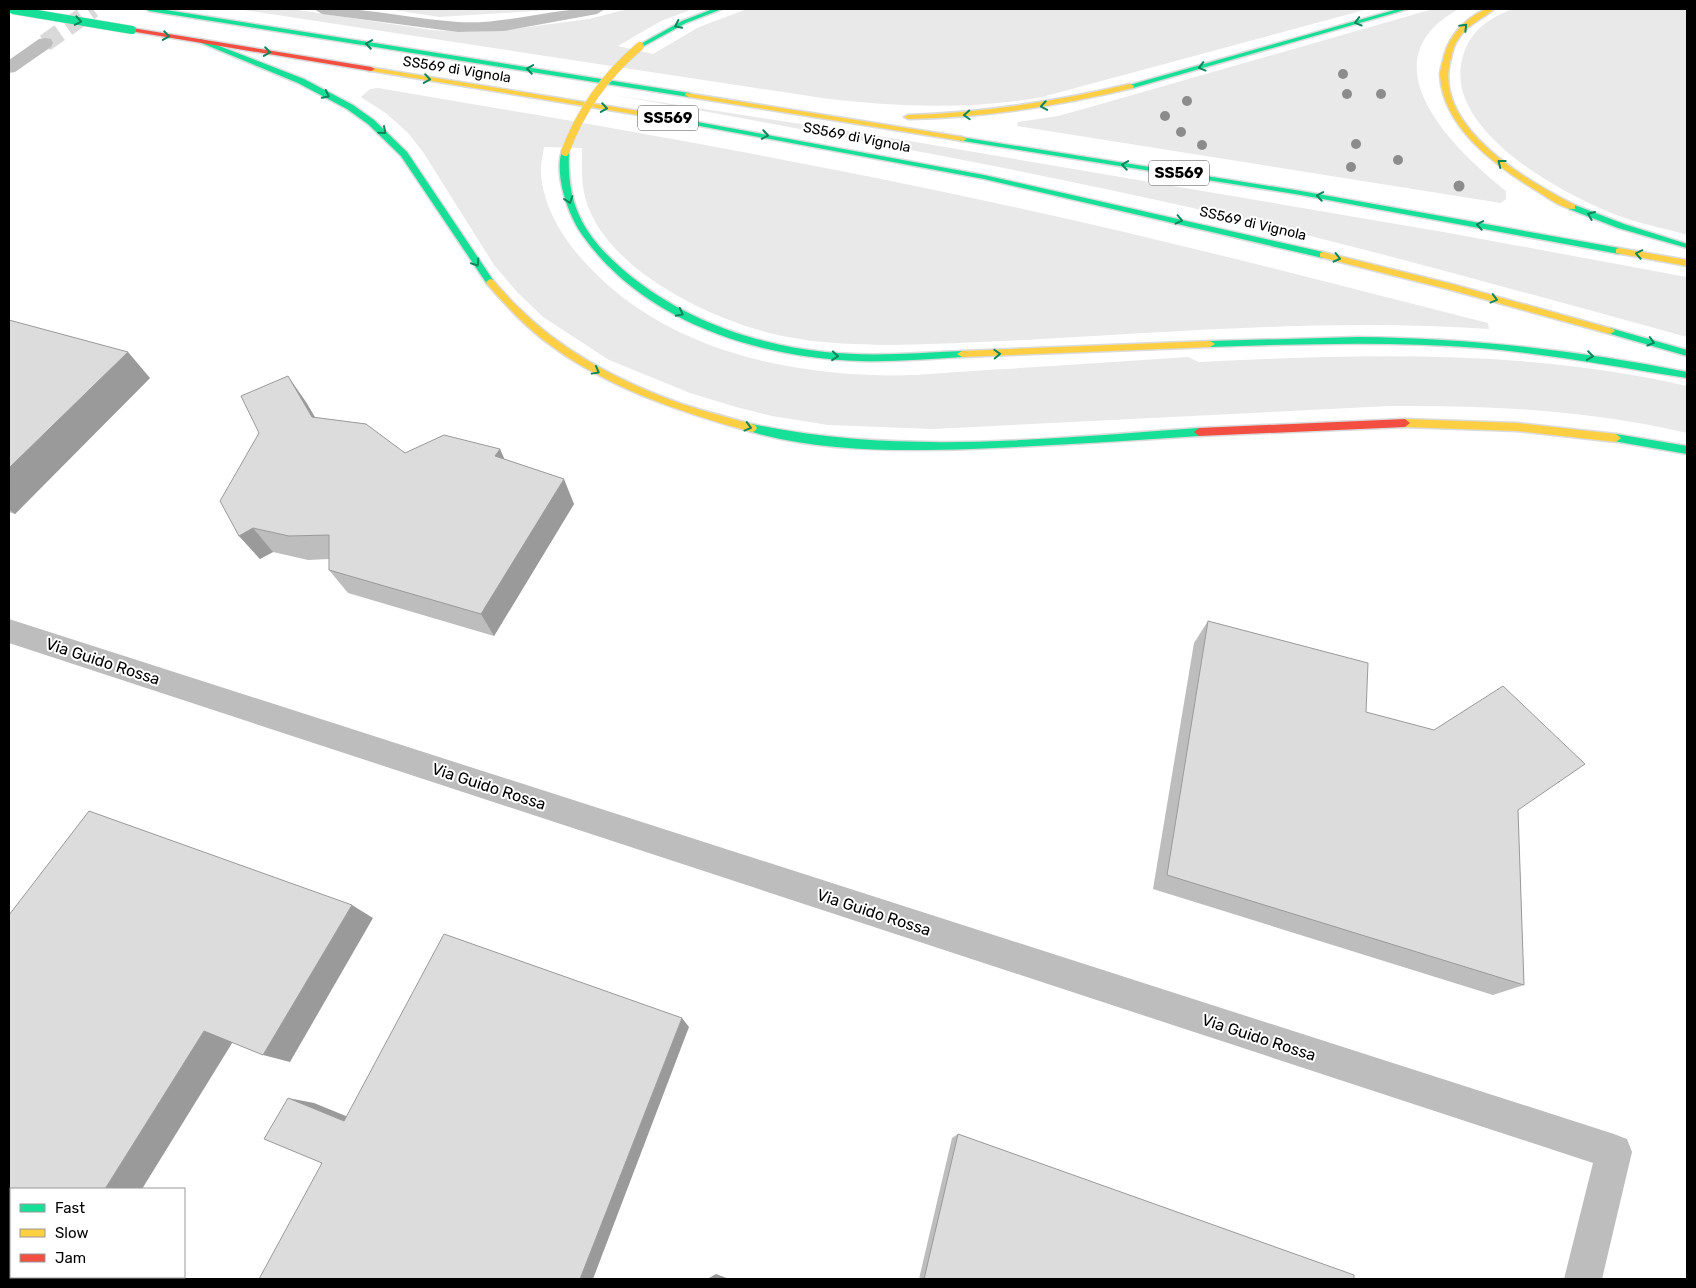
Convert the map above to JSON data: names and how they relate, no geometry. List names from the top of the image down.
{
  "streets": {
    "highway": ["SS569 di Vignola", "SS569"],
    "street": ["Via Guido Rossa"]
  },
  "legend": ["Fast", "Slow", "Jam"]
}
